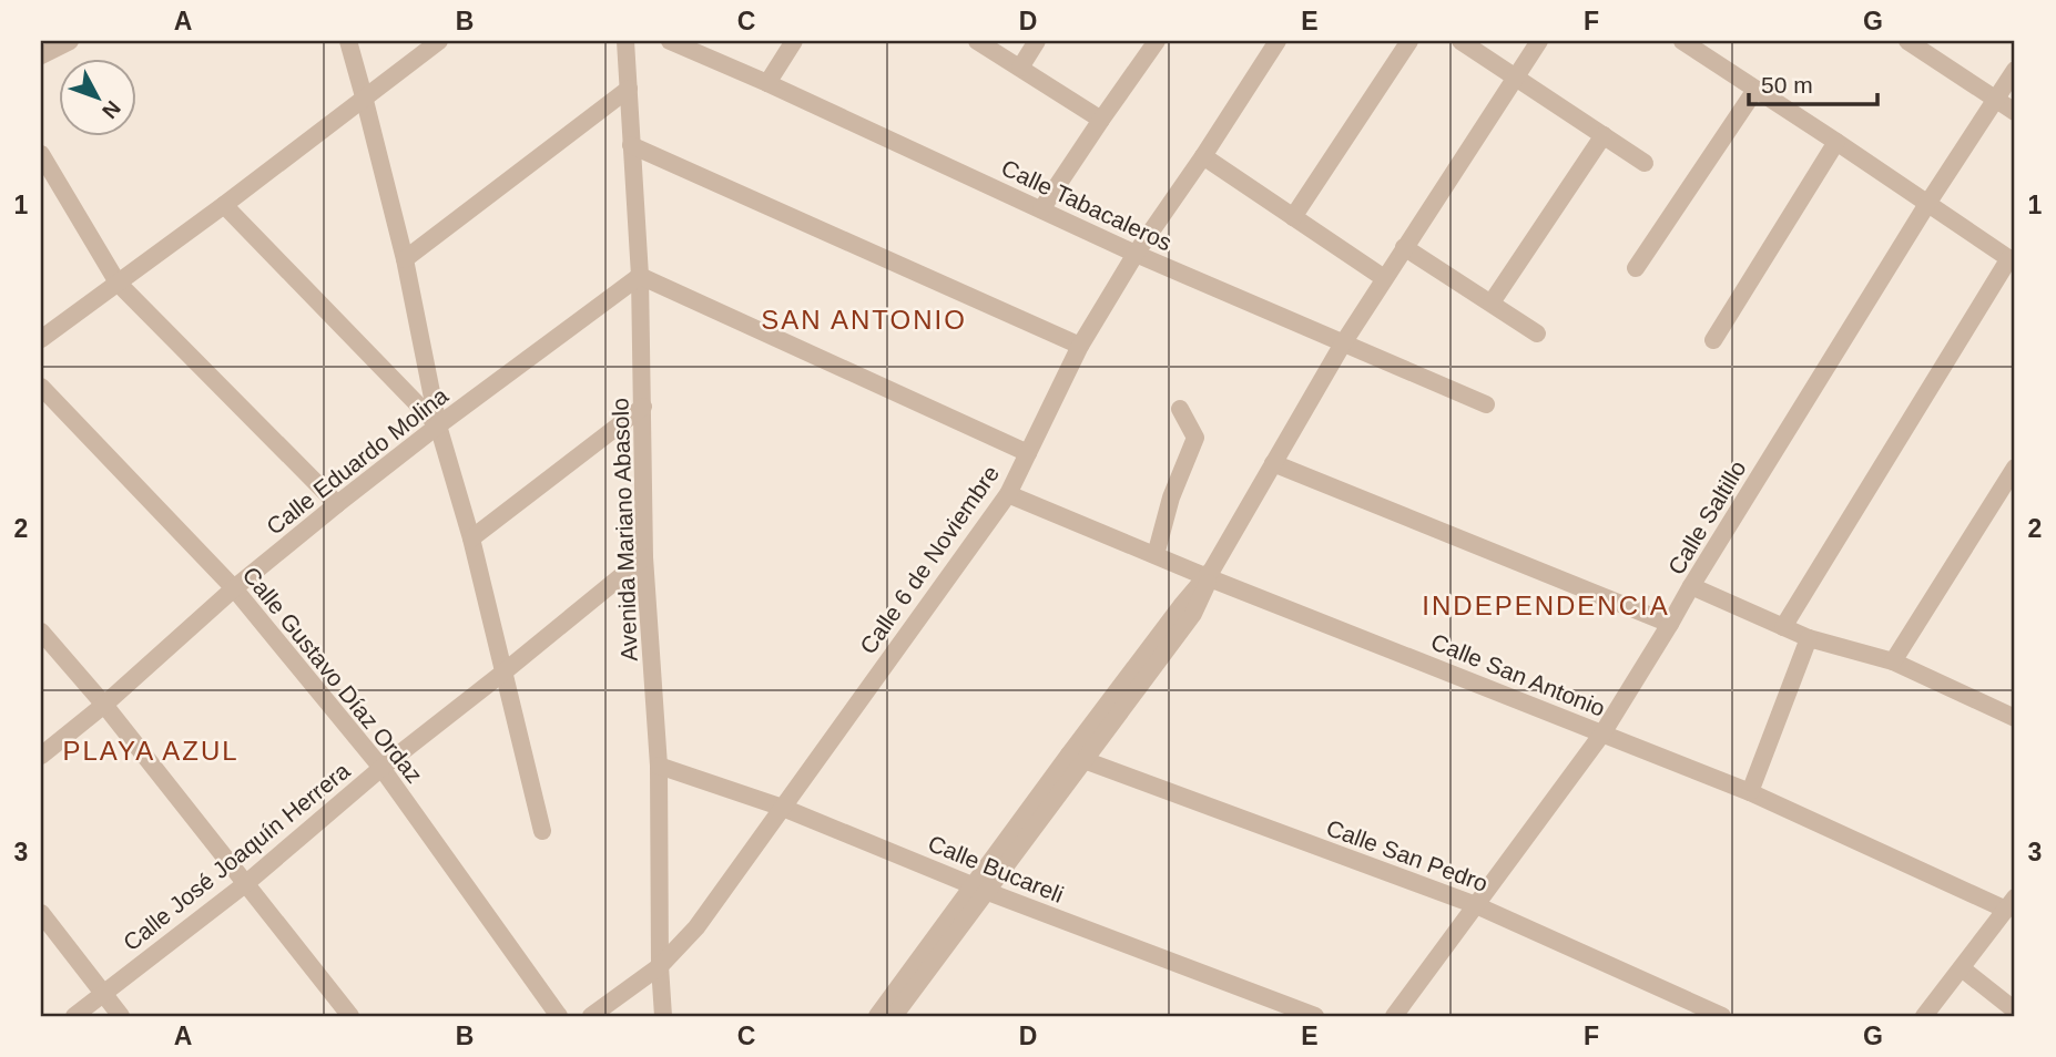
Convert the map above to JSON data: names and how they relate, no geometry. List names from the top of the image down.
{
  "streets": {
    "street": [
      "Calle Tabacaleros",
      "Calle Eduardo Molina",
      "Calle Saltillo",
      "Avenida Mariano Abasolo",
      "Calle 6 de Noviembre",
      "Calle Gustavo Díaz Ordaz",
      "Calle San Antonio",
      "Calle San Pedro",
      "Calle José Joaquín Herrera",
      "Calle Bucareli"
    ]
  },
  "crossings": [
    ["Calle Tabacaleros", "Calle 6 de Noviembre"],
    ["Calle Eduardo Molina", "Avenida Mariano Abasolo"],
    ["Calle Eduardo Molina", "Calle Gustavo Díaz Ordaz"],
    ["Calle Saltillo", "Calle San Antonio"],
    ["Calle Saltillo", "Calle San Pedro"],
    ["Avenida Mariano Abasolo", "Calle 6 de Noviembre"],
    ["Avenida Mariano Abasolo", "Calle José Joaquín Herrera"],
    ["Avenida Mariano Abasolo", "Calle Bucareli"],
    ["Calle 6 de Noviembre", "Calle San Antonio"],
    ["Calle 6 de Noviembre", "Calle Bucareli"],
    ["Calle Gustavo Díaz Ordaz", "Calle José Joaquín Herrera"]
  ],
  "districts": ["SAN ANTONIO", "INDEPENDENCIA", "PLAYA AZUL"],
  "scale_bar": "50 m",
  "north": "bottom right",
  "grid": {
    "columns": [
      "A",
      "B",
      "C",
      "D",
      "E",
      "F",
      "G"
    ],
    "rows": ["1", "2", "3"]
  }
}
